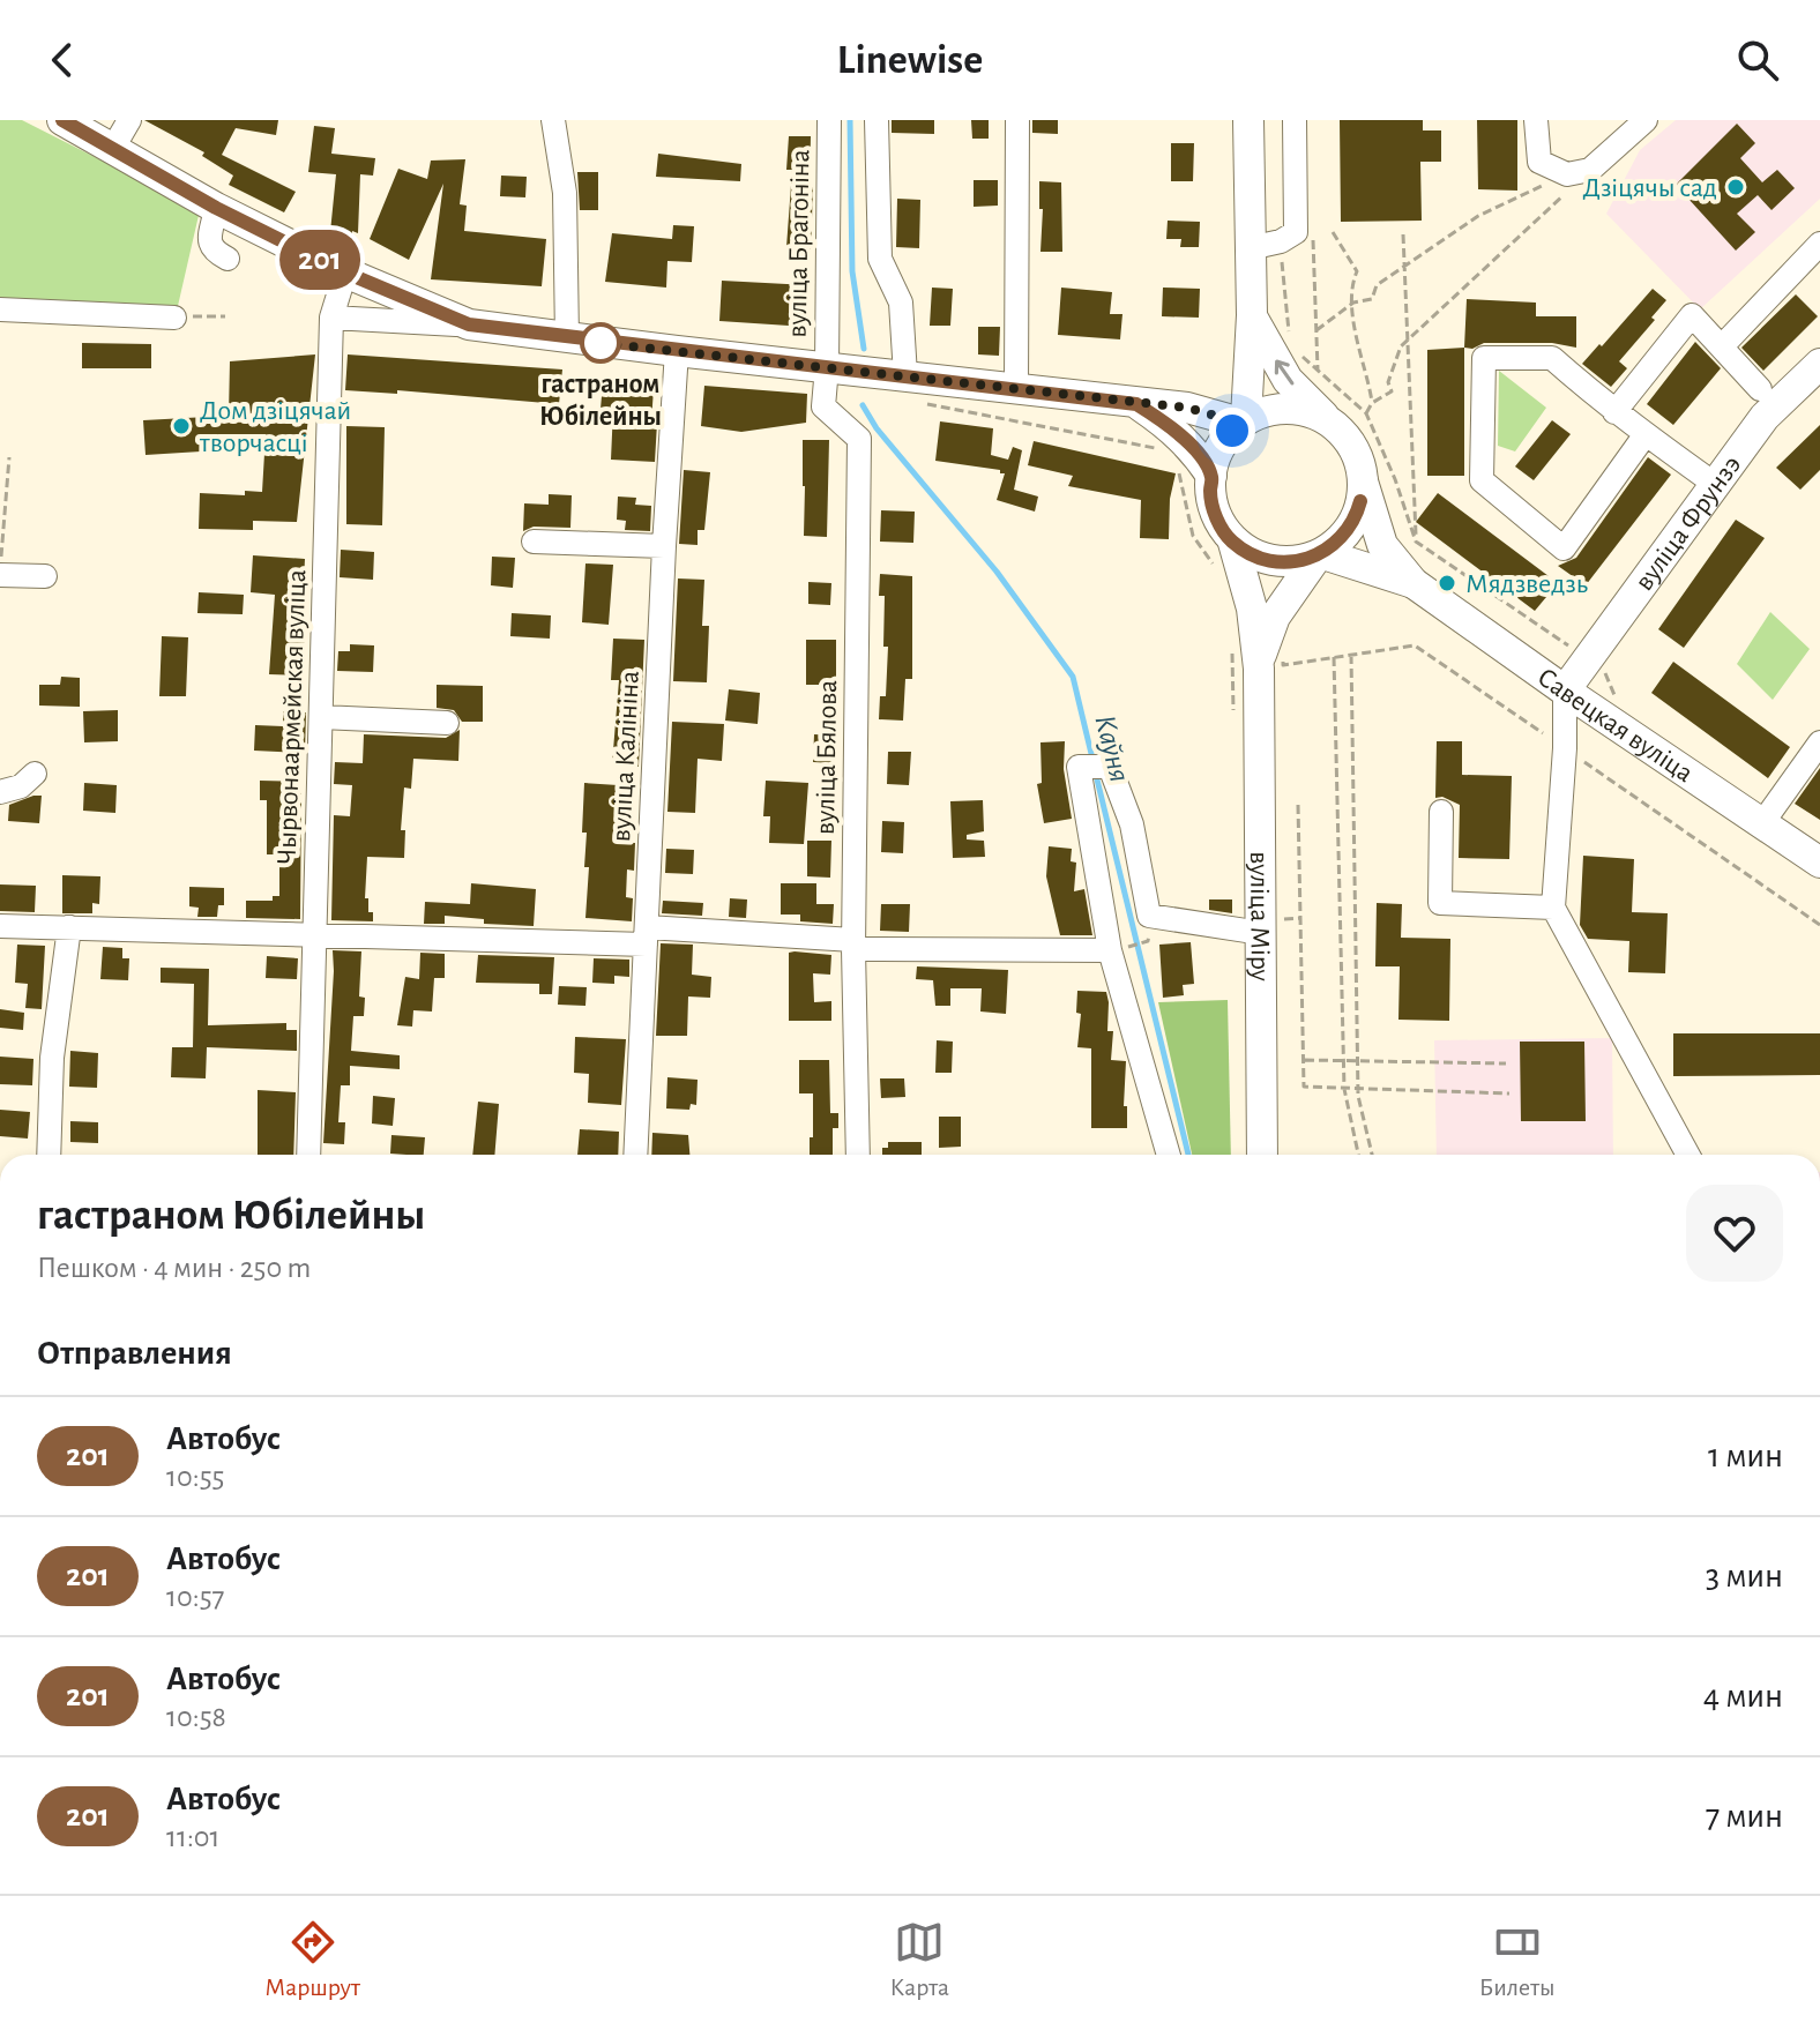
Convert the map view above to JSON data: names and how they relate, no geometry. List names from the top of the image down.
{
  "streets": {
    "main road": ["вуліца Фрунзэ", "Савецкая вуліца", "вуліца Міру"],
    "street": [
      "вуліца Брагоніна",
      "Чырвонаармейская вуліца",
      "вуліца Калініна",
      "вуліца Бялова"
    ]
  },
  "crossings": [
    ["вуліца Брагоніна", "вуліца Бялова"],
    ["вуліца Фрунзэ", "Савецкая вуліца"],
    ["Савецкая вуліца", "вуліца Міру"]
  ],
  "water": ["Каўня"],
  "places": [
    "Дзіцячы сад",
    "гастраном Юбілейны",
    "Дом дзіцячай творчасці",
    "Мядзведзь"
  ],
  "lines": ["bus line 201"],
  "page": {
    "header": "Linewise",
    "on_map": "201",
    "heading": [
      ["гастраном Юбілейны", "Пешком · 4 мин · 250 m"],
      "Отправления"
    ],
    "list": [
      {
        "mark": "201",
        "name": "Автобус",
        "note": "10:55",
        "value": "1 мин"
      },
      {
        "mark": "201",
        "name": "Автобус",
        "note": "10:57",
        "value": "3 мин"
      },
      {
        "mark": "201",
        "name": "Автобус",
        "note": "10:58",
        "value": "4 мин"
      },
      {
        "mark": "201",
        "name": "Автобус",
        "note": "11:01",
        "value": "7 мин"
      }
    ],
    "tabs": ["Маршрут", "Карта", "Билеты"]
  }
}
